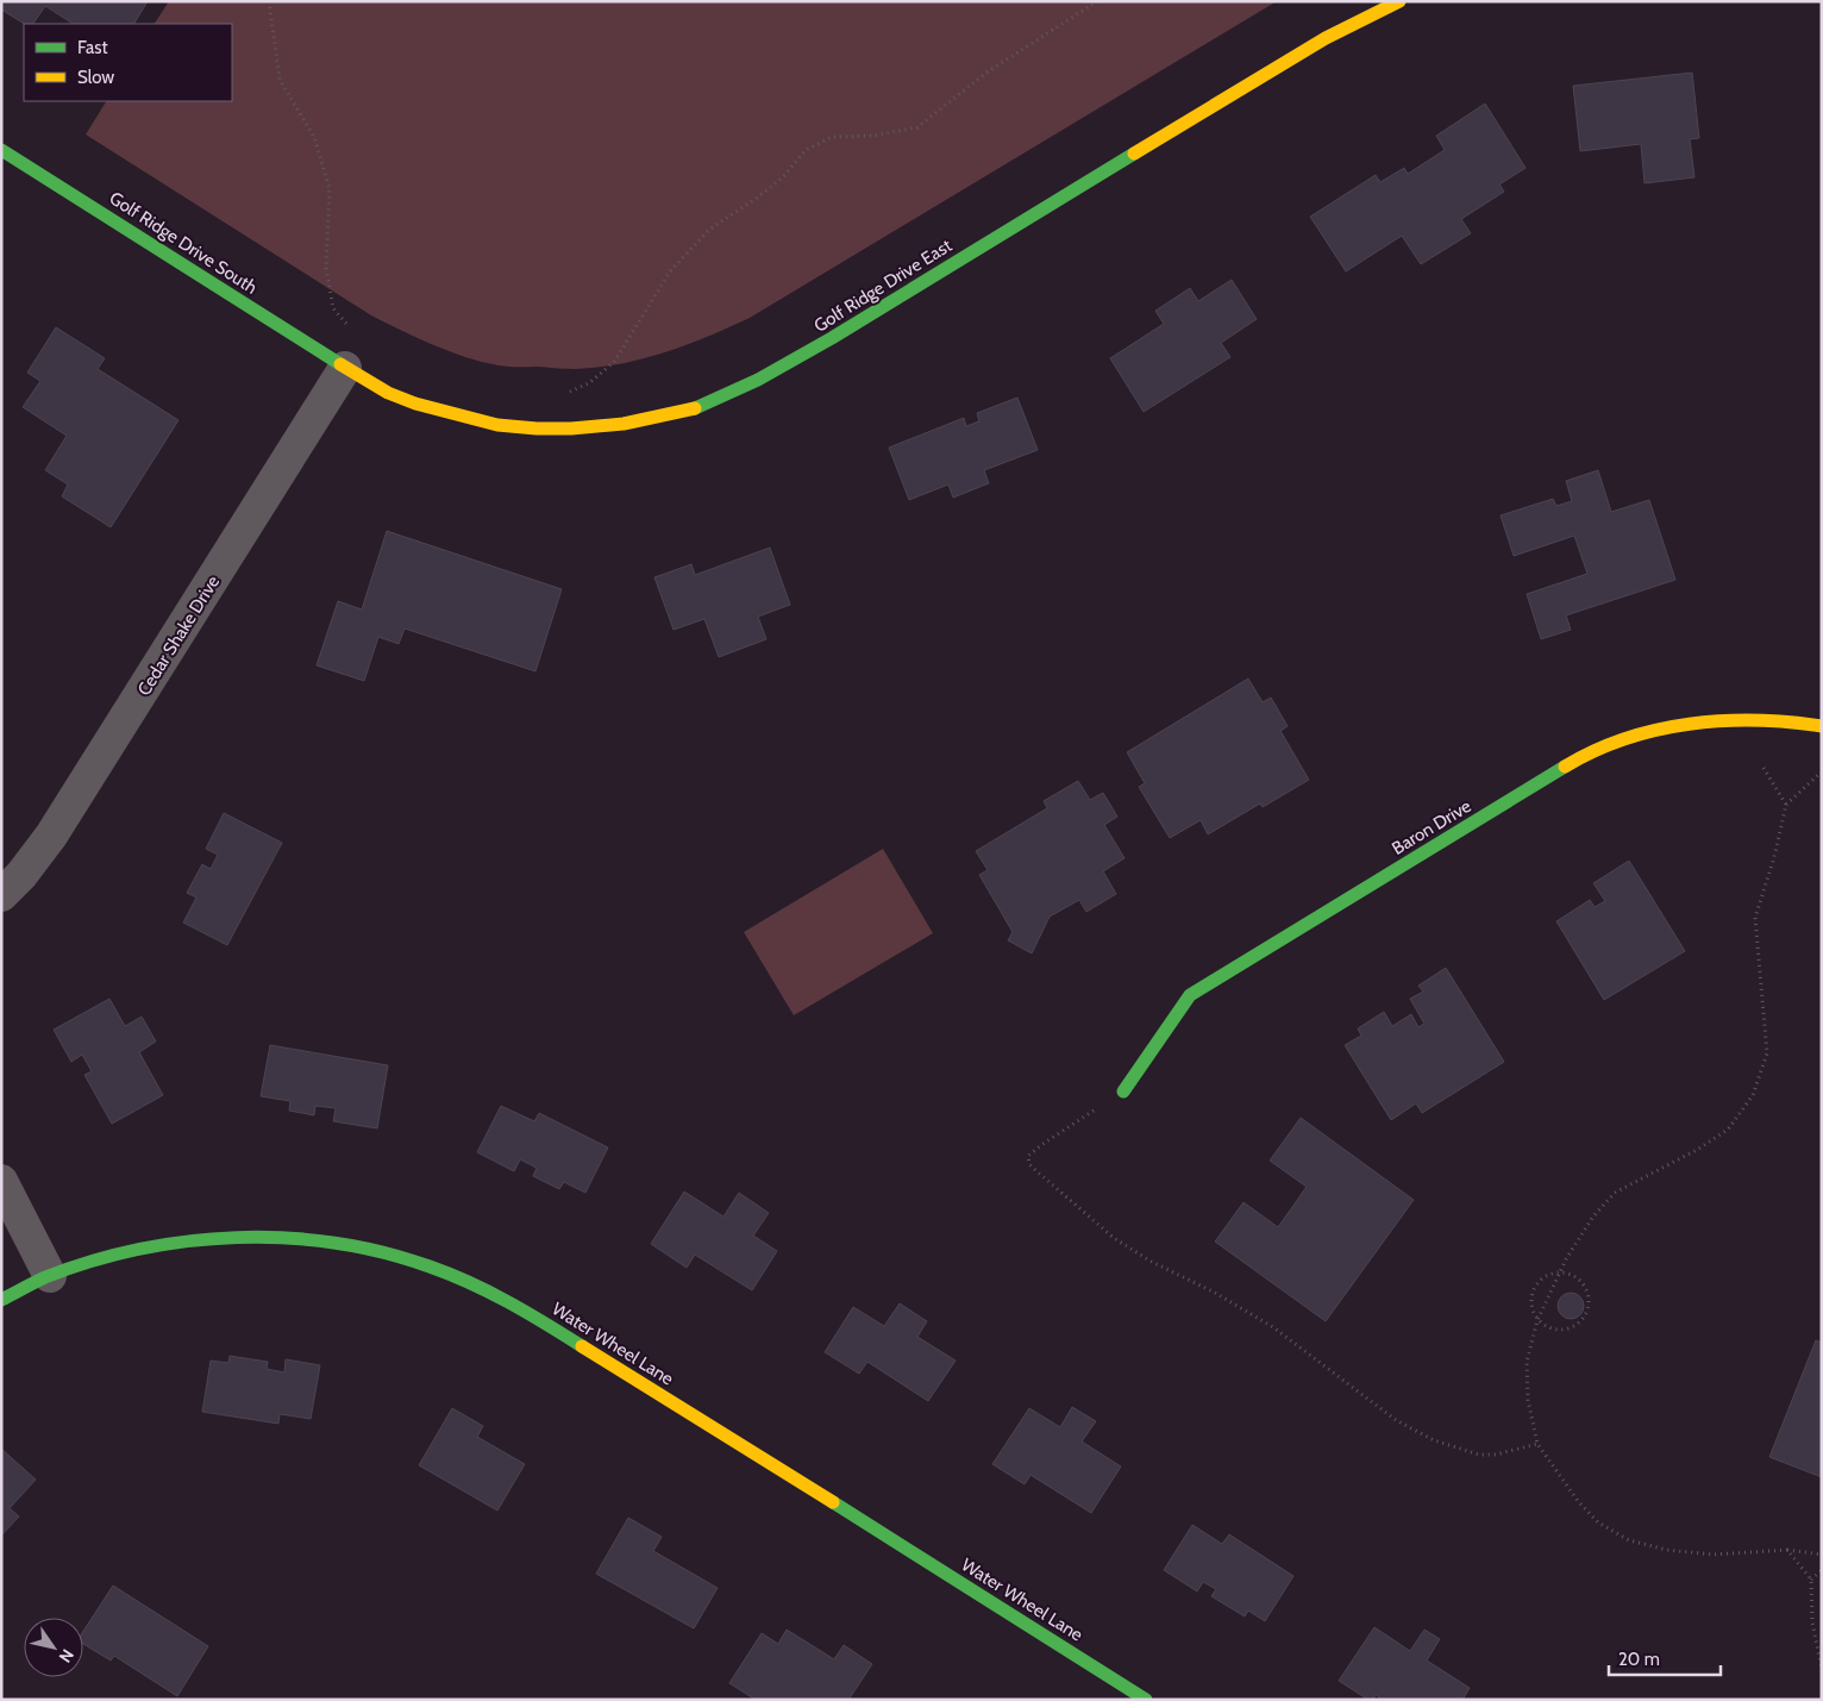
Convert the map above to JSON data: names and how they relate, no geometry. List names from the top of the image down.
{
  "streets": {
    "street": [
      "Golf Ridge Drive South",
      "Golf Ridge Drive East",
      "Cedar Shake Drive",
      "Baron Drive",
      "Water Wheel Lane"
    ]
  },
  "crossings": [
    ["Golf Ridge Drive South", "Golf Ridge Drive East"],
    ["Golf Ridge Drive South", "Cedar Shake Drive"],
    ["Golf Ridge Drive East", "Cedar Shake Drive"]
  ],
  "legend": ["Fast", "Slow"],
  "scale_bar": "20 m",
  "north": "bottom right"
}
